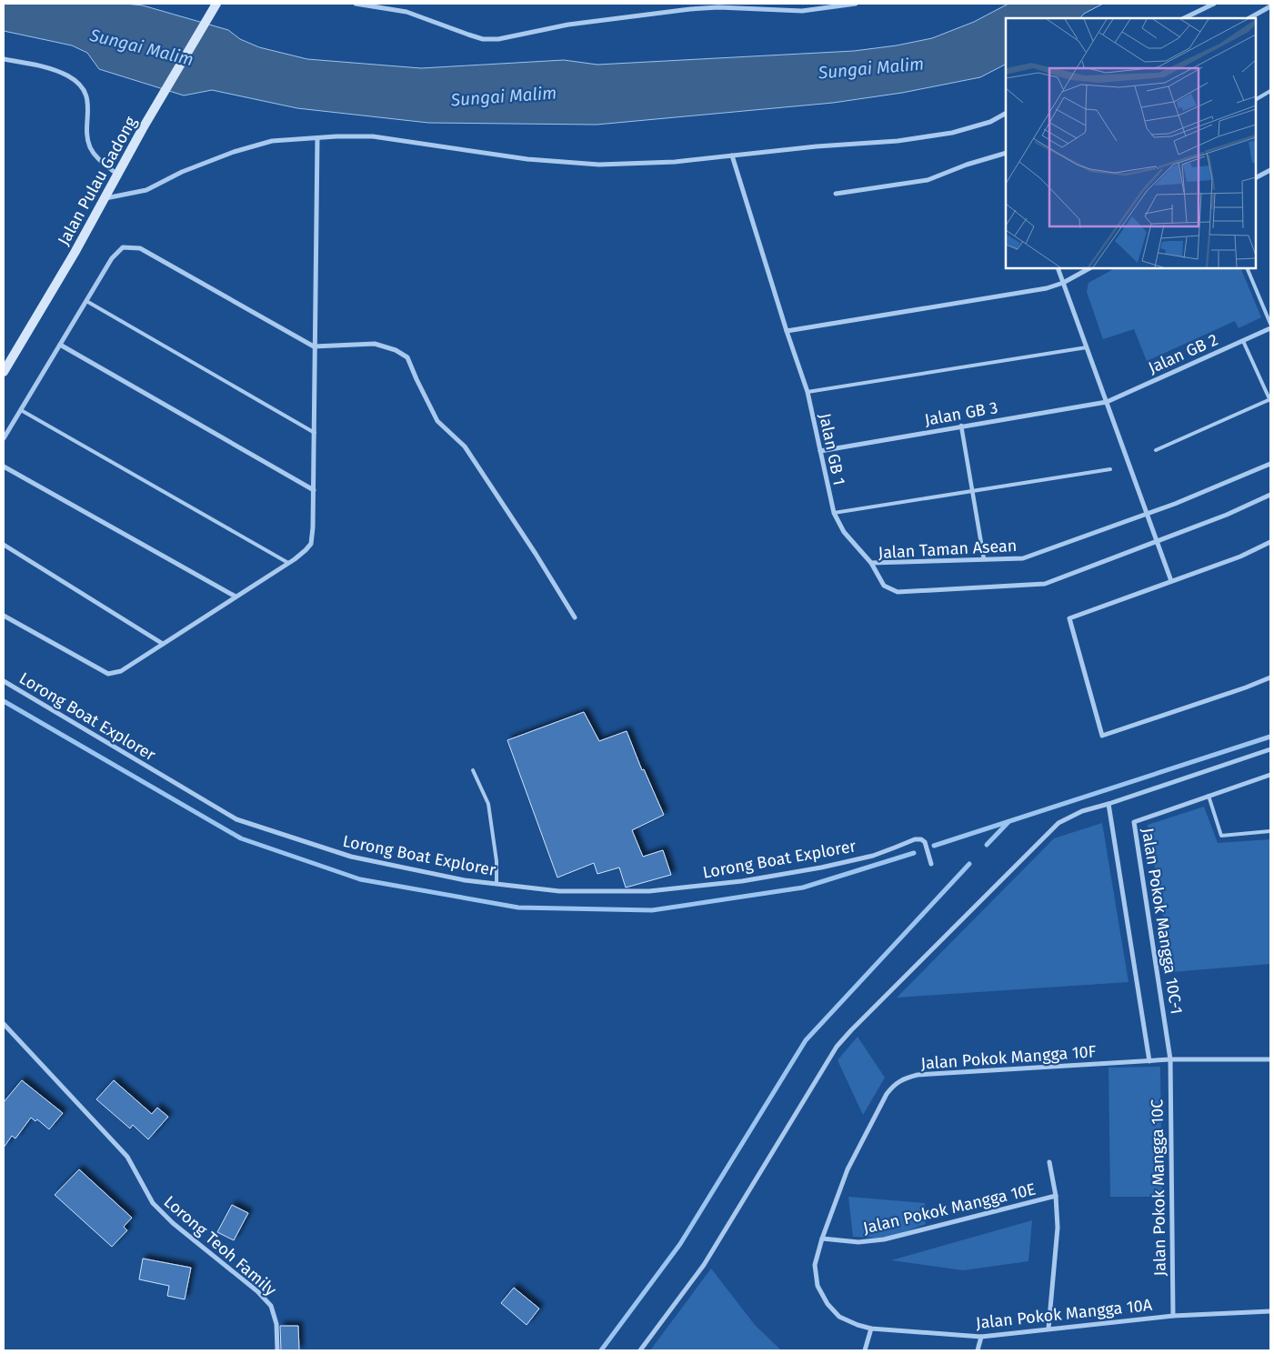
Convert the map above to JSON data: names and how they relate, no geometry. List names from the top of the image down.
{
  "streets": {
    "main road": ["Jalan Pulau Gadong"],
    "street": [
      "Jalan GB 2",
      "Jalan GB 3",
      "Jalan GB 1",
      "Jalan Taman Asean",
      "Lorong Boat Explorer",
      "Jalan Pokok Mangga 10C-1",
      "Jalan Pokok Mangga 10F",
      "Jalan Pokok Mangga 10C",
      "Jalan Pokok Mangga 10E",
      "Lorong Teoh Family",
      "Jalan Pokok Mangga 10A"
    ]
  },
  "crossings": [
    ["Jalan GB 2", "Jalan GB 3"],
    ["Jalan GB 3", "Jalan GB 1"],
    ["Jalan GB 1", "Jalan Taman Asean"],
    ["Jalan Pokok Mangga 10C-1", "Jalan Pokok Mangga 10F"],
    ["Jalan Pokok Mangga 10C-1", "Jalan Pokok Mangga 10C"],
    ["Jalan Pokok Mangga 10F", "Jalan Pokok Mangga 10C"],
    ["Jalan Pokok Mangga 10F", "Jalan Pokok Mangga 10E"],
    ["Jalan Pokok Mangga 10F", "Jalan Pokok Mangga 10A"],
    ["Jalan Pokok Mangga 10C", "Jalan Pokok Mangga 10A"],
    ["Jalan Pokok Mangga 10E", "Jalan Pokok Mangga 10A"]
  ],
  "water": ["Sungai Malim"]
}
